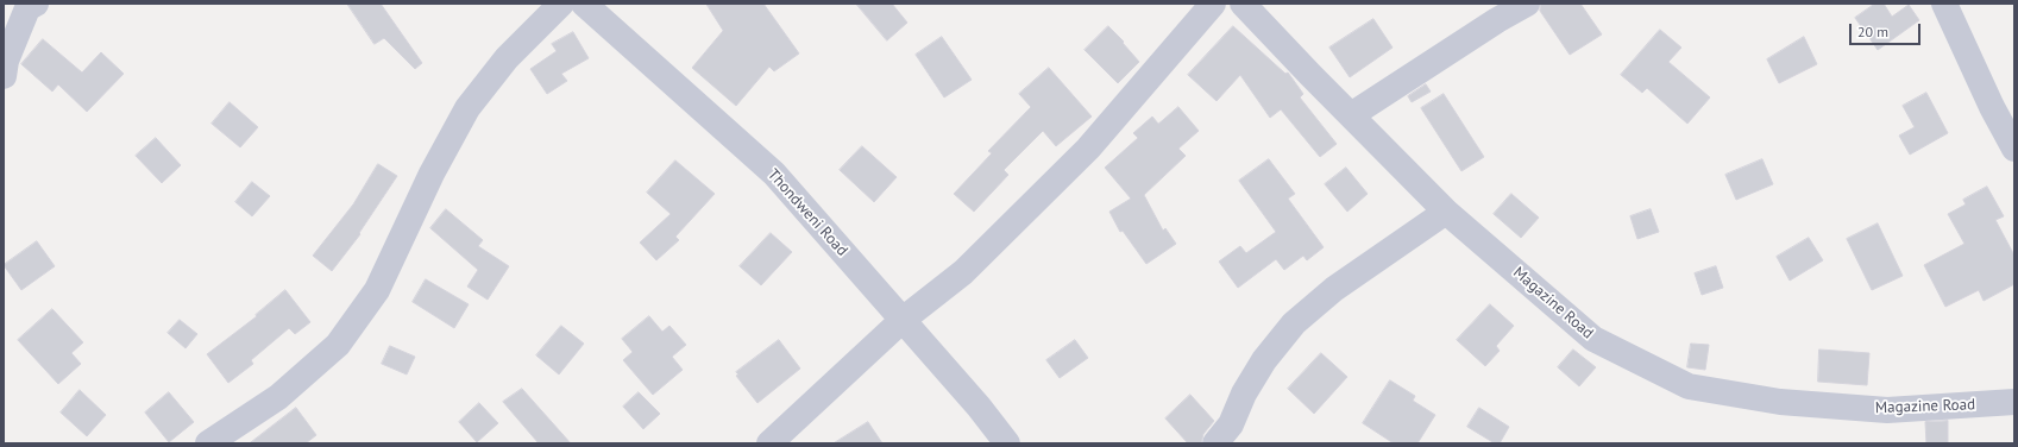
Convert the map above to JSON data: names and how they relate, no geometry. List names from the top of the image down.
{
  "streets": {
    "street": ["Thondweni Road", "Magazine Road"]
  },
  "scale_bar": "20 m"
}
